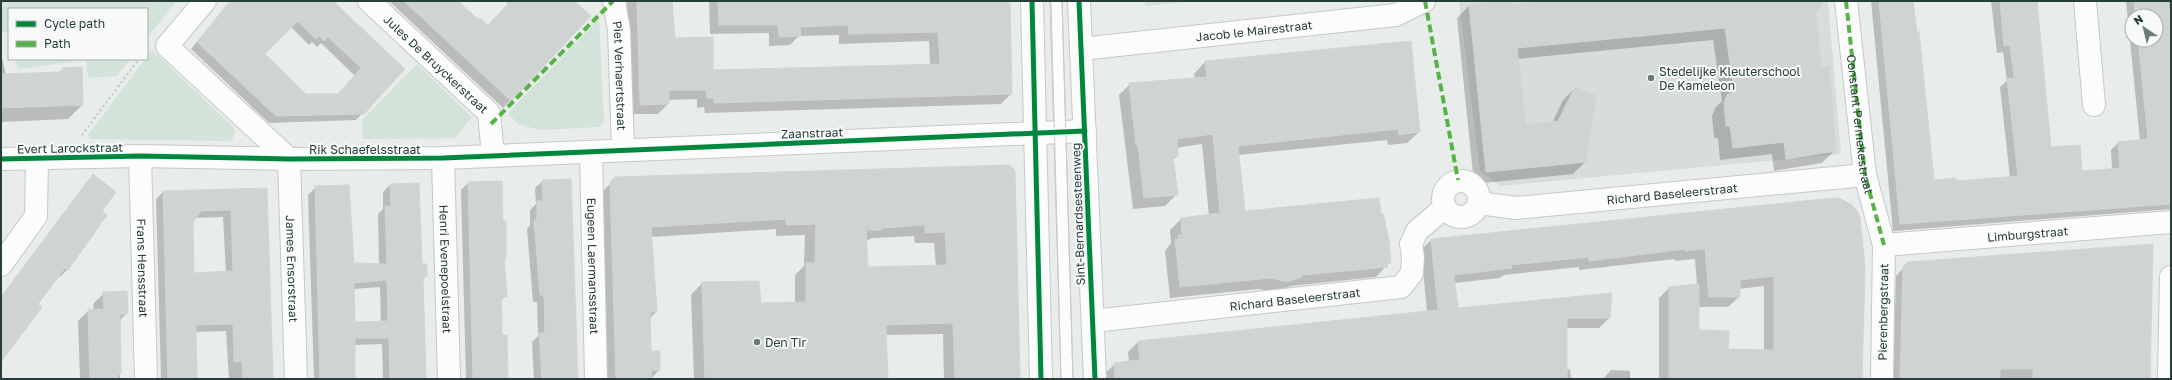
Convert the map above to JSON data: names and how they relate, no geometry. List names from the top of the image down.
{
  "streets": {
    "street": [
      "Jacob le Mairestraat",
      "Jules De Bruyckerstraat",
      "Piet Verhaertstraat",
      "Constant Permekestraat",
      "Zaanstraat",
      "Evert Larockstraat",
      "Rik Schaefelsstraat",
      "Richard Baseleerstraat",
      "Sint-Bernardsesteenweg",
      "Limburgstraat",
      "Eugeen Laermansstraat",
      "Frans Hensstraat",
      "James Ensorstraat",
      "Henri Evenepoelstraat",
      "Pierenbergstraat"
    ]
  },
  "crossings": [
    ["Jacob le Mairestraat", "Sint-Bernardsesteenweg"],
    ["Jules De Bruyckerstraat", "Rik Schaefelsstraat"],
    ["Piet Verhaertstraat", "Zaanstraat"],
    ["Constant Permekestraat", "Richard Baseleerstraat"],
    ["Constant Permekestraat", "Limburgstraat"],
    ["Constant Permekestraat", "Pierenbergstraat"],
    ["Zaanstraat", "Rik Schaefelsstraat"],
    ["Zaanstraat", "Sint-Bernardsesteenweg"],
    ["Zaanstraat", "Eugeen Laermansstraat"],
    ["Evert Larockstraat", "Rik Schaefelsstraat"],
    ["Evert Larockstraat", "Frans Hensstraat"],
    ["Rik Schaefelsstraat", "Eugeen Laermansstraat"],
    ["Rik Schaefelsstraat", "Frans Hensstraat"],
    ["Rik Schaefelsstraat", "James Ensorstraat"],
    ["Rik Schaefelsstraat", "Henri Evenepoelstraat"],
    ["Richard Baseleerstraat", "Sint-Bernardsesteenweg"],
    ["Limburgstraat", "Pierenbergstraat"]
  ],
  "places": ["Stedelijke Kleuterschool De Kameleon", "Den Tir"],
  "legend": ["Cycle path", "Path"],
  "north": "top left"
}
